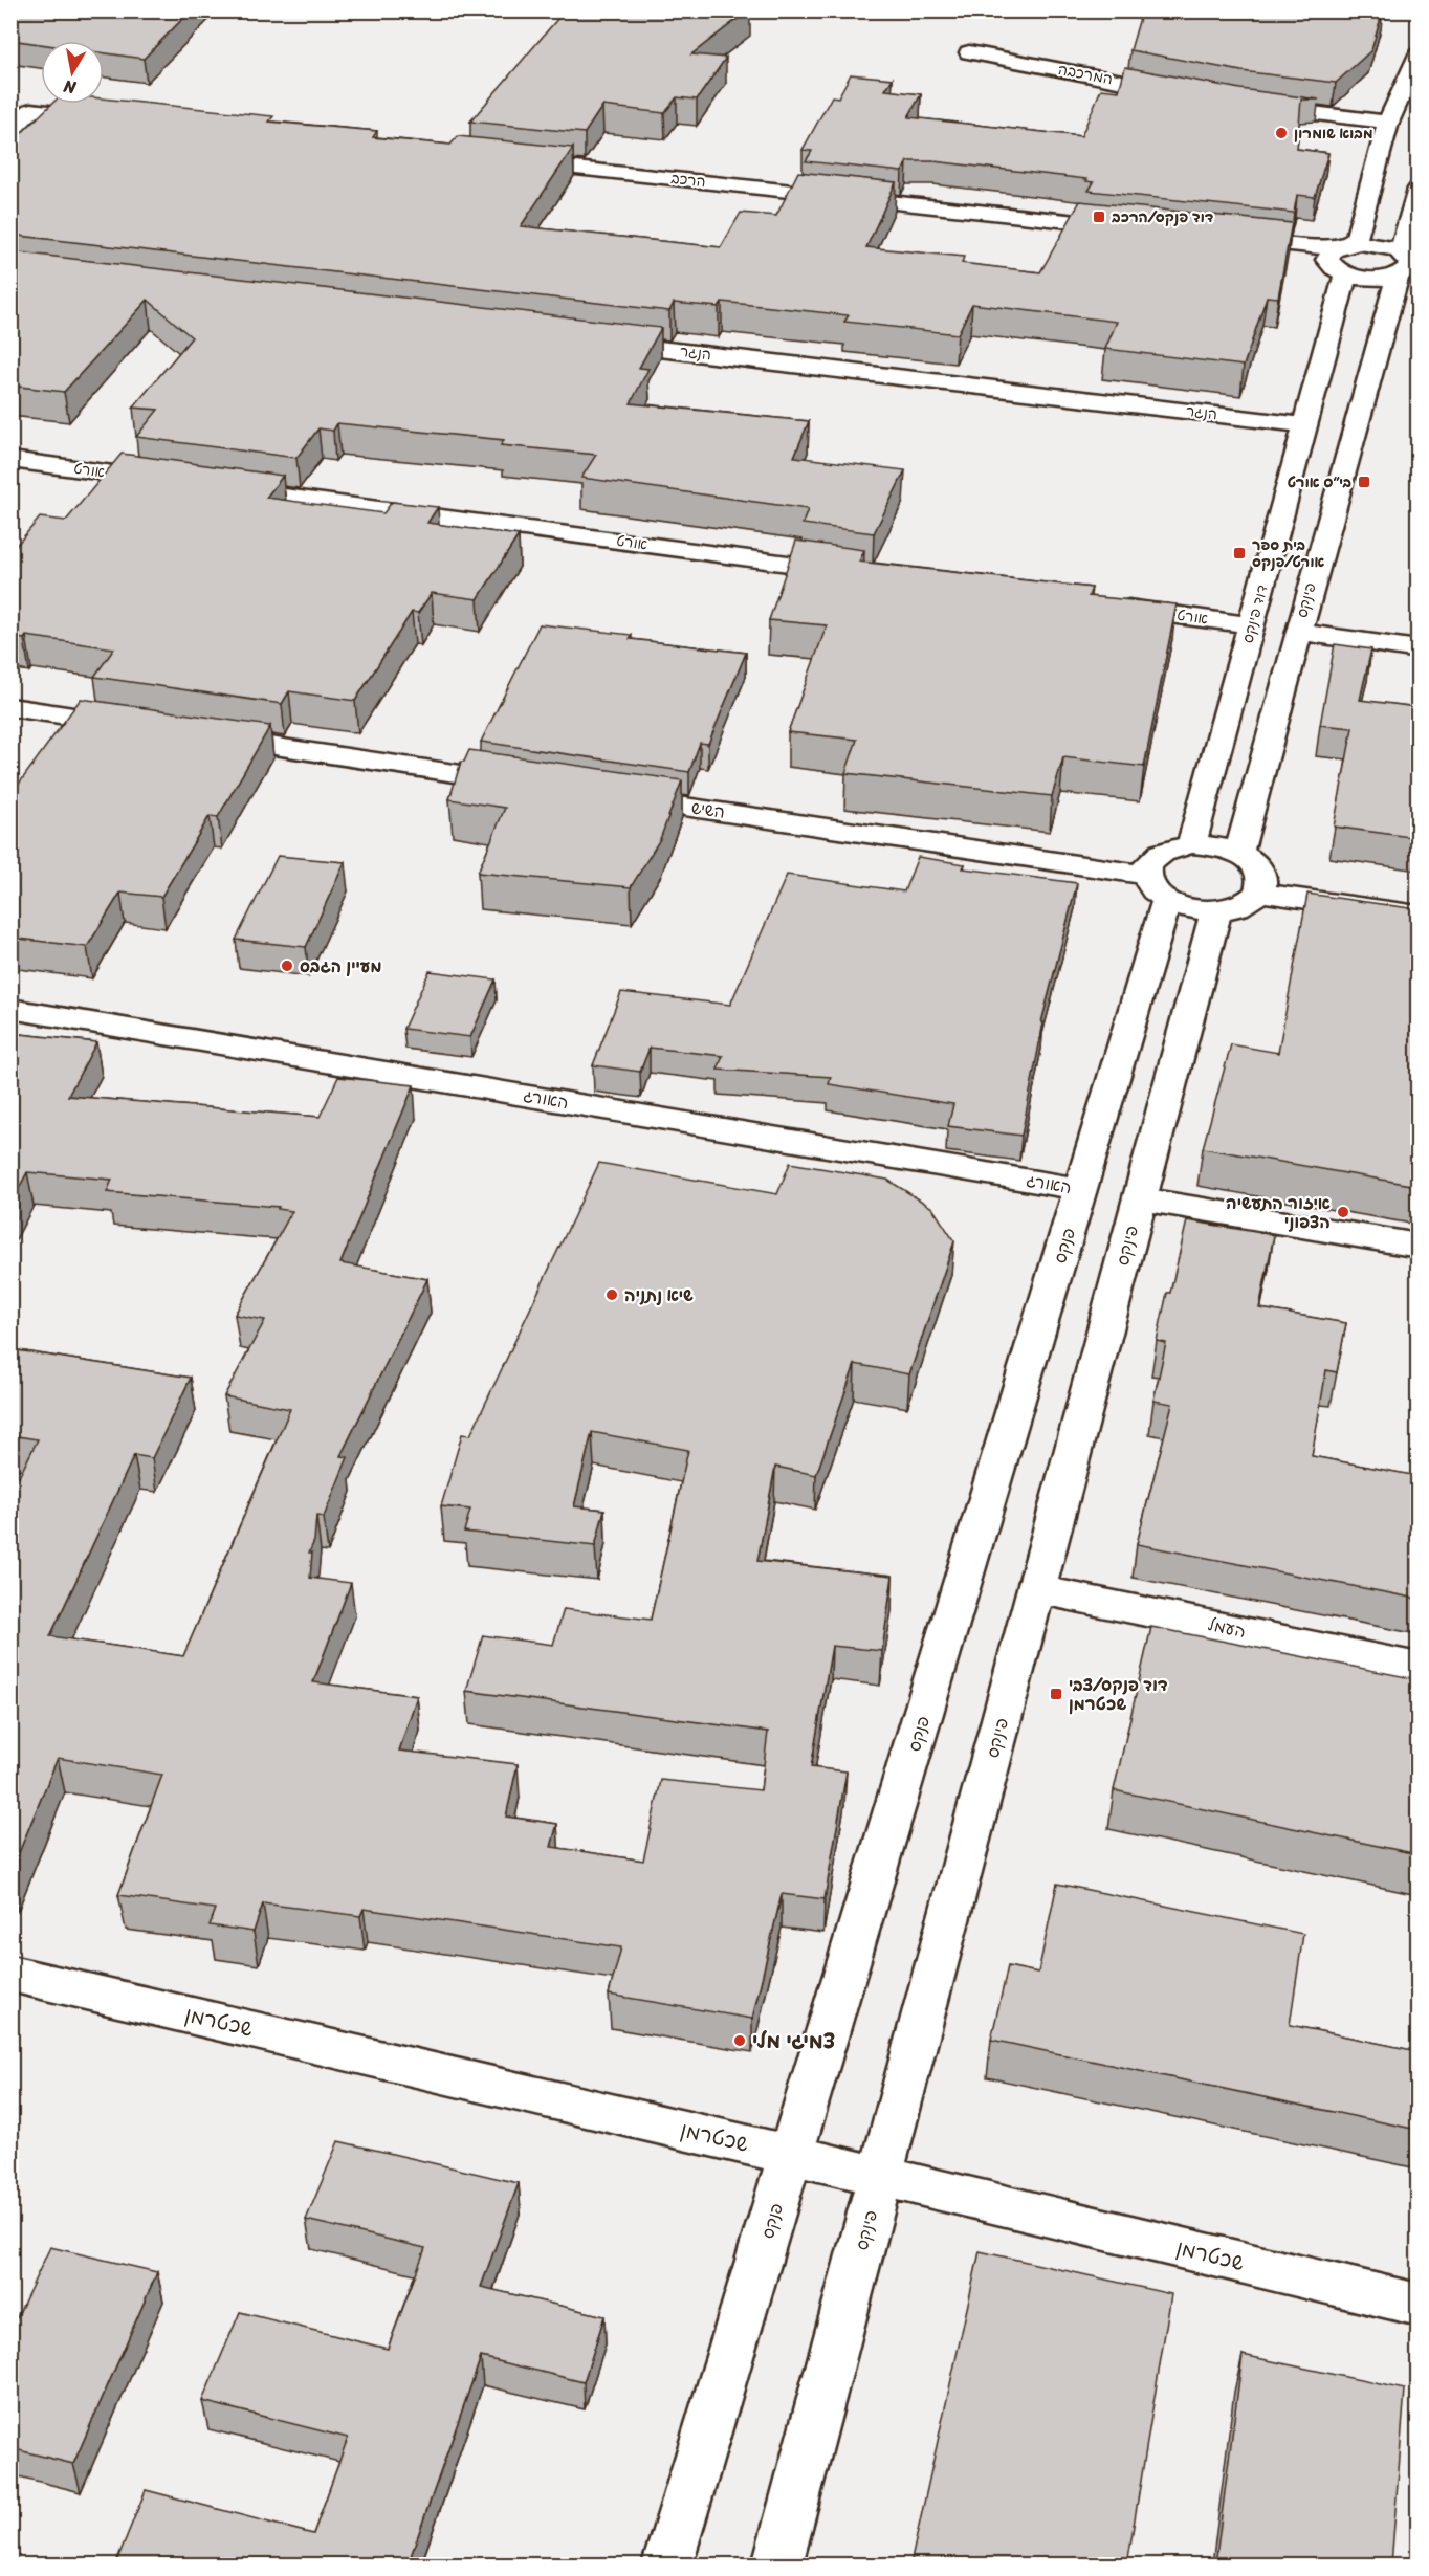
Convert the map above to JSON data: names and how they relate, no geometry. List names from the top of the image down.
{
  "streets": {
    "street": [
      "המרכבה",
      "הרכב",
      "הנגר",
      "אורט",
      "פינקס",
      "דוד פינקס",
      "השיש",
      "האורג",
      "פנקס",
      "העמל",
      "שכטרמן"
    ]
  },
  "crossings": [
    ["הנגר", "דוד פינקס"],
    ["אורט", "דוד פינקס"],
    ["פינקס", "דוד פינקס"],
    ["פינקס", "השיש"],
    ["פינקס", "פנקס"],
    ["פינקס", "העמל"],
    ["פינקס", "שכטרמן"],
    ["דוד פינקס", "השיש"],
    ["דוד פינקס", "פנקס"],
    ["השיש", "פנקס"],
    ["האורג", "פנקס"],
    ["פנקס", "שכטרמן"]
  ],
  "places": {
    "other": [
      "מבוא שומרון",
      "מעיין הגבס",
      "איזור התעשיה הצפוני",
      "שיא נתניה",
      "צמיגי מלי"
    ],
    "transit": [
      "דוד פנקס/הרכב",
      "בי״ס אורט",
      "בית ספר אורט/פנקס",
      "דוד פנקס/צבי שכטרמן"
    ]
  },
  "north": "bottom"
}
